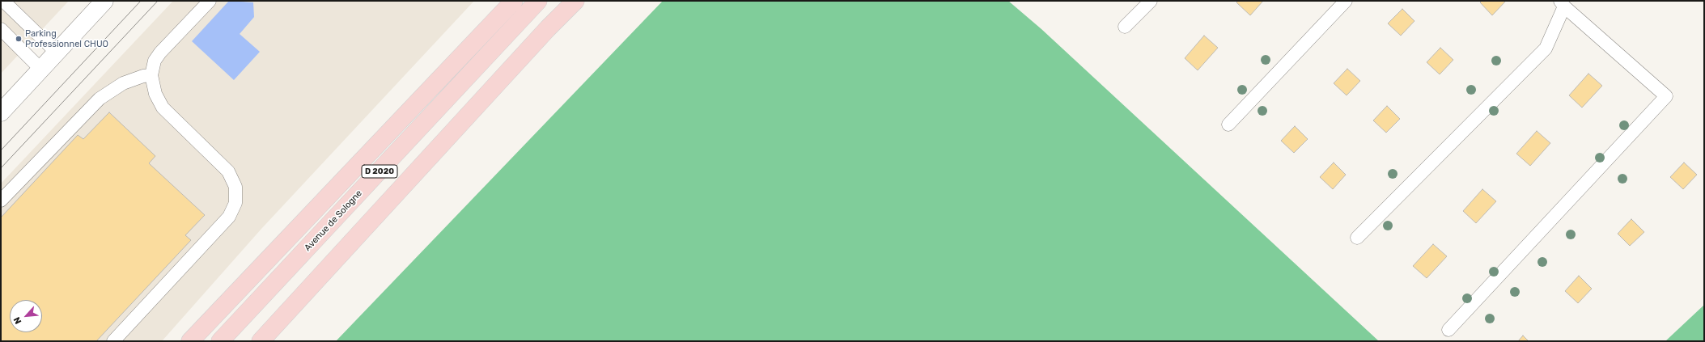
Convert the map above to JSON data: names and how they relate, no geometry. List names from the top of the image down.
{
  "streets": {
    "main road": ["D 2020", "Avenue de Sologne"]
  },
  "places": ["Parking Professionnel CHUO"],
  "north": "bottom left"
}
